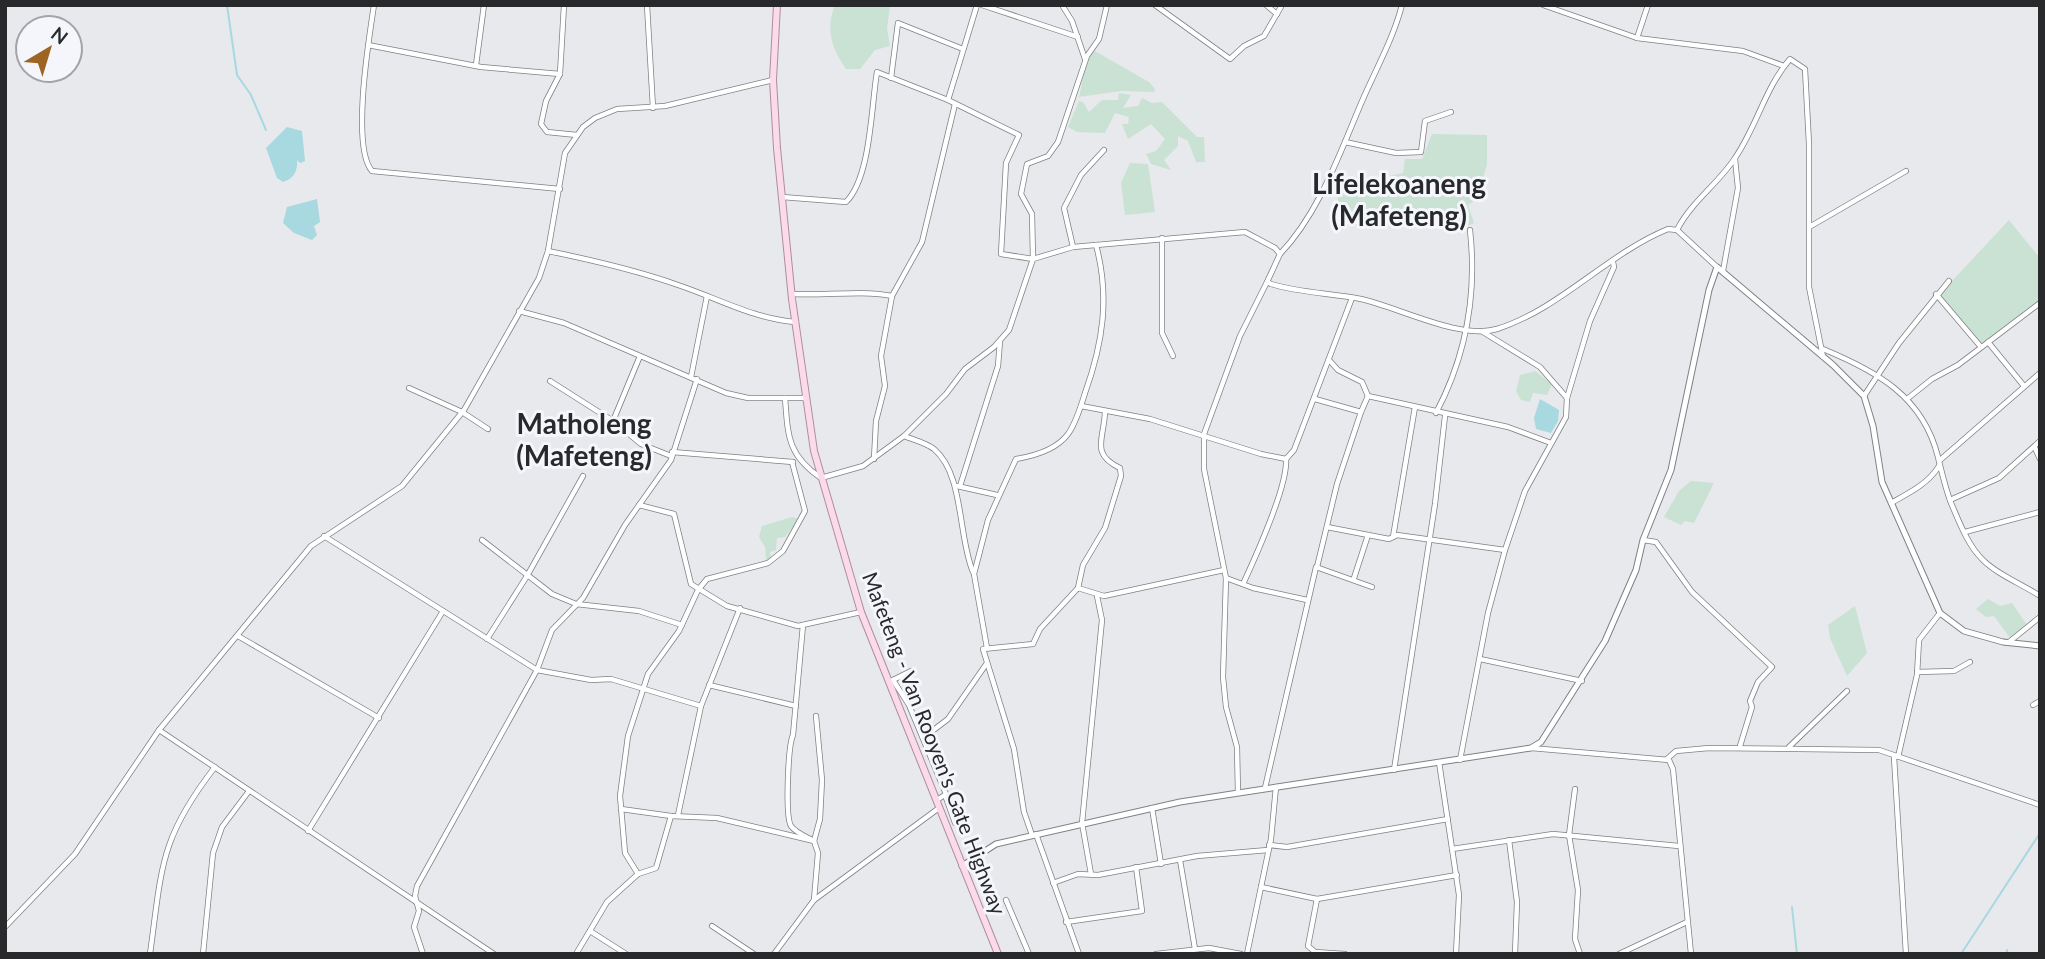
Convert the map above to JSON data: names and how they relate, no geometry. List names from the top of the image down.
{
  "streets": {
    "main road": ["Mafeteng - Van Rooyen's Gate Highway"]
  },
  "districts": ["Lifelekoaneng (Mafeteng)", "Matholeng (Mafeteng)"],
  "north": "top right"
}
